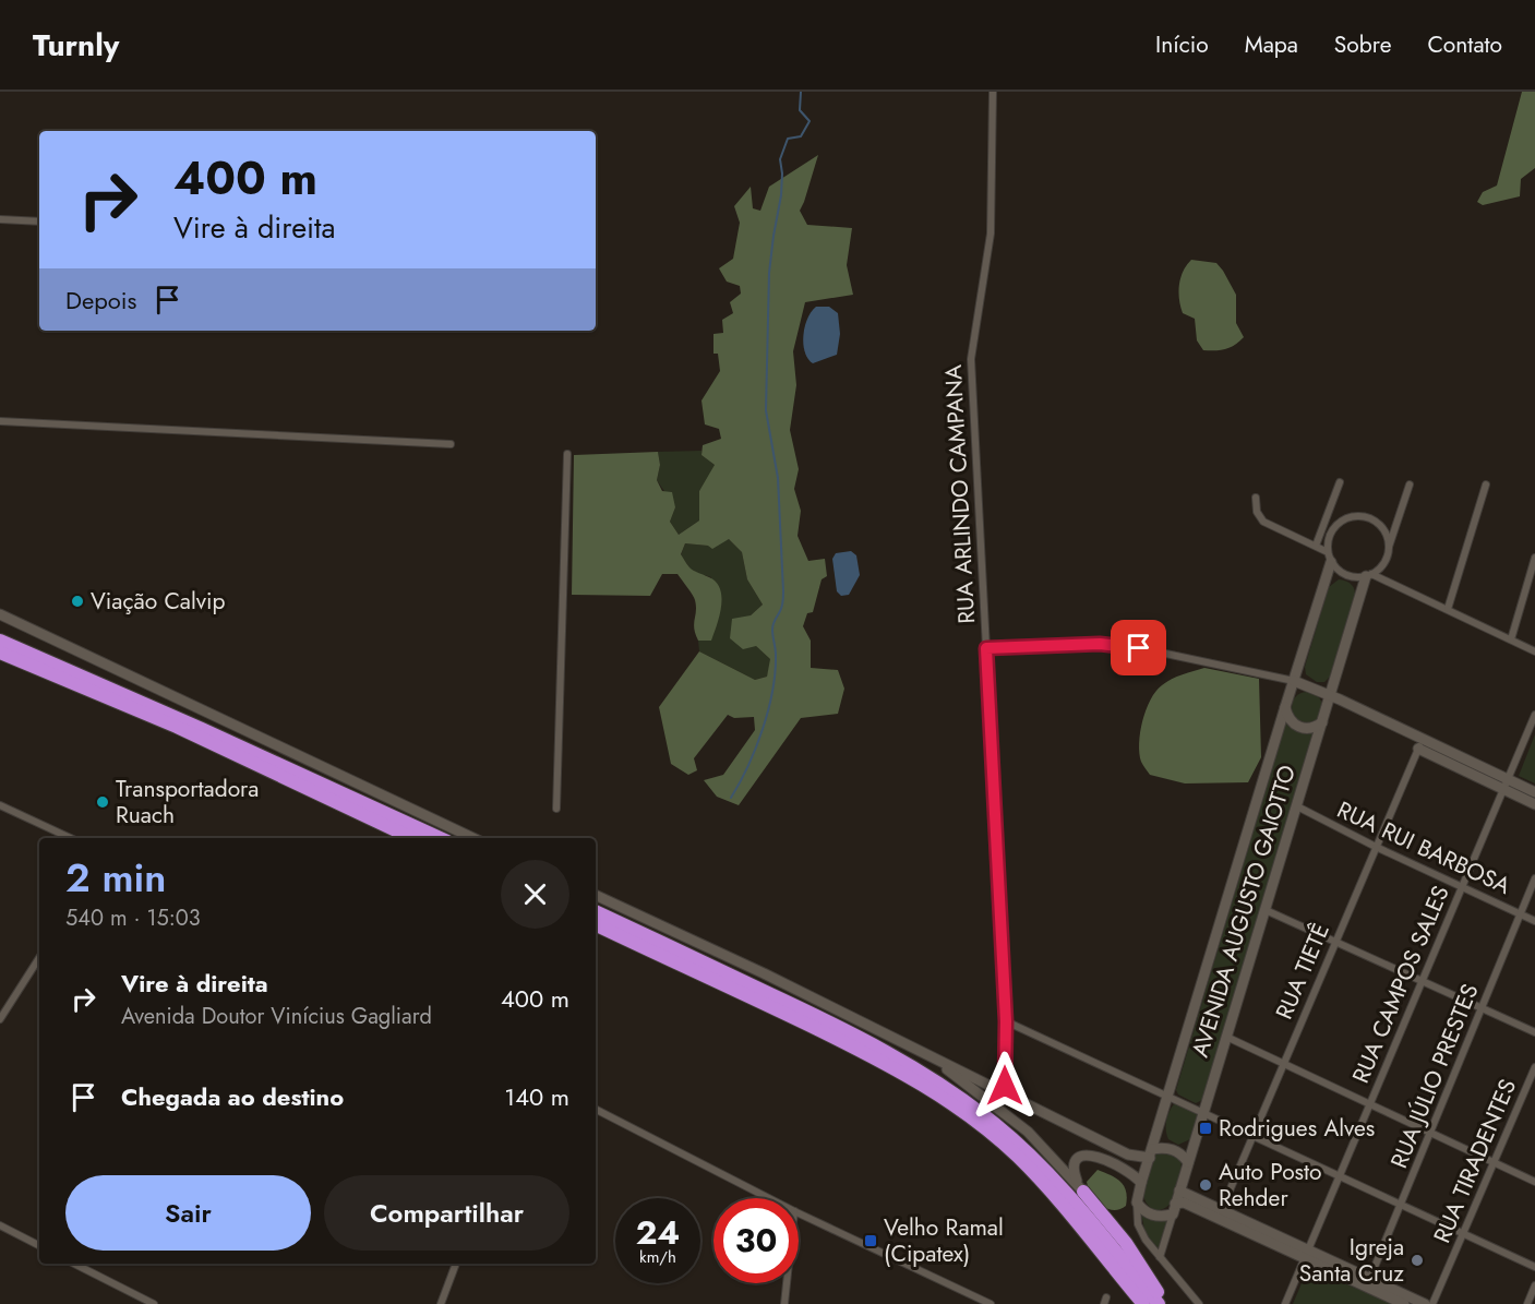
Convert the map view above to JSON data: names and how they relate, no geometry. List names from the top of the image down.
{
  "streets": {
    "street": [
      "RUA ARLINDO CAMPANA",
      "RUA RUI BARBOSA",
      "AVENIDA AUGUSTO GAIOTTO",
      "RUA TIETÊ",
      "RUA CAMPOS SALES",
      "RUA JÚLIO PRESTES",
      "RUA TIRADENTES"
    ]
  },
  "crossings": [
    ["RUA RUI BARBOSA", "AVENIDA AUGUSTO GAIOTTO"],
    ["RUA RUI BARBOSA", "RUA TIETÊ"],
    ["RUA RUI BARBOSA", "RUA CAMPOS SALES"],
    ["RUA RUI BARBOSA", "RUA JÚLIO PRESTES"]
  ],
  "places": {
    "other": [
      "Viação Calvip",
      "Transportadora Ruach",
      "Auto Posto Rehder",
      "Igreja Santa Cruz"
    ],
    "transit": ["Rodrigues Alves", "Velho Ramal (Cipatex)"]
  },
  "page": {
    "header": "Turnly",
    "nav": [
      "Início",
      "Mapa",
      "Sobre",
      "Contato"
    ],
    "turn": ["400 m", "Vire à direita"],
    "then": "Depois",
    "heading": ["2 min", "540 m · 15:03"],
    "list": [
      {
        "name": "Vire à direita",
        "note": "Avenida Doutor Vinícius Gagliard",
        "value": "400 m"
      },
      {
        "name": "Chegada ao destino",
        "value": "140 m"
      }
    ],
    "buttons": ["Sair", "Compartilhar"],
    "speed": "24 km/h",
    "limit": "30"
  }
}
